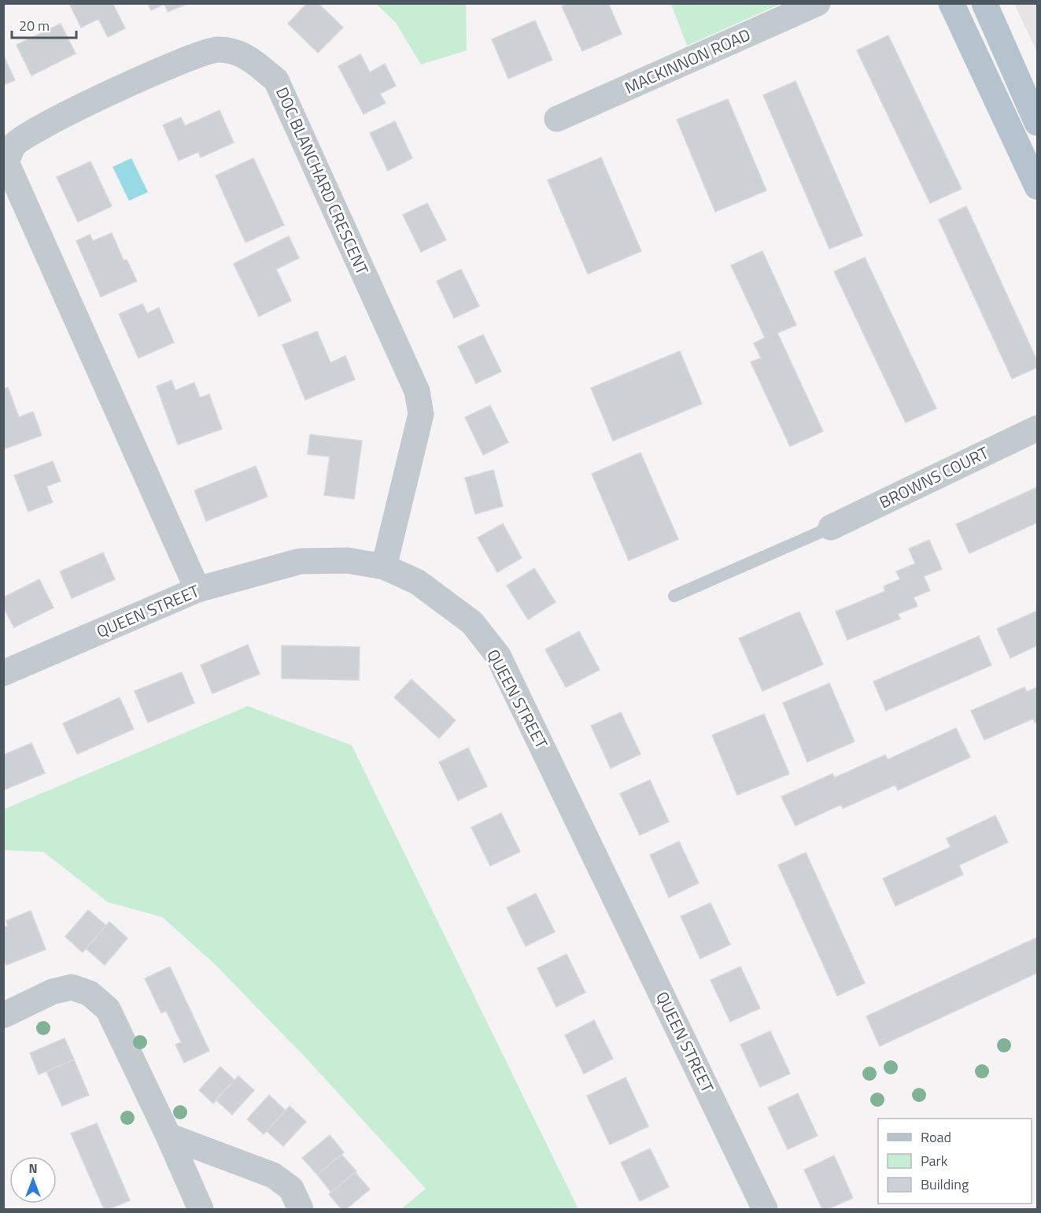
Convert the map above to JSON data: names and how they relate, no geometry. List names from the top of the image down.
{
  "streets": {
    "street": [
      "MACKINNON ROAD",
      "DOC BLANCHARD CRESCENT",
      "BROWNS COURT",
      "QUEEN STREET"
    ]
  },
  "crossings": [
    ["DOC BLANCHARD CRESCENT", "QUEEN STREET"]
  ],
  "legend": ["Road", "Park", "Building"],
  "scale_bar": "20 m",
  "north": "top"
}
